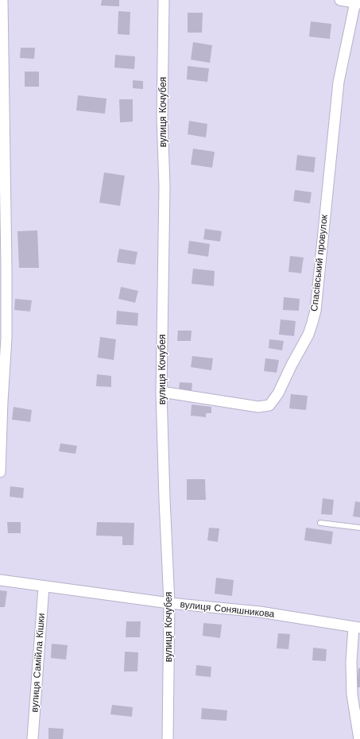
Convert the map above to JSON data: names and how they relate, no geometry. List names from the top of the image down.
{
  "streets": {
    "street": [
      "вулиця Кочубея",
      "Спасівський провулок",
      "вулиця Соняшникова",
      "вулиця Самійла Кішки"
    ]
  },
  "crossings": [
    ["вулиця Кочубея", "Спасівський провулок"],
    ["вулиця Кочубея", "вулиця Соняшникова"],
    ["вулиця Соняшникова", "вулиця Самійла Кішки"]
  ]
}
